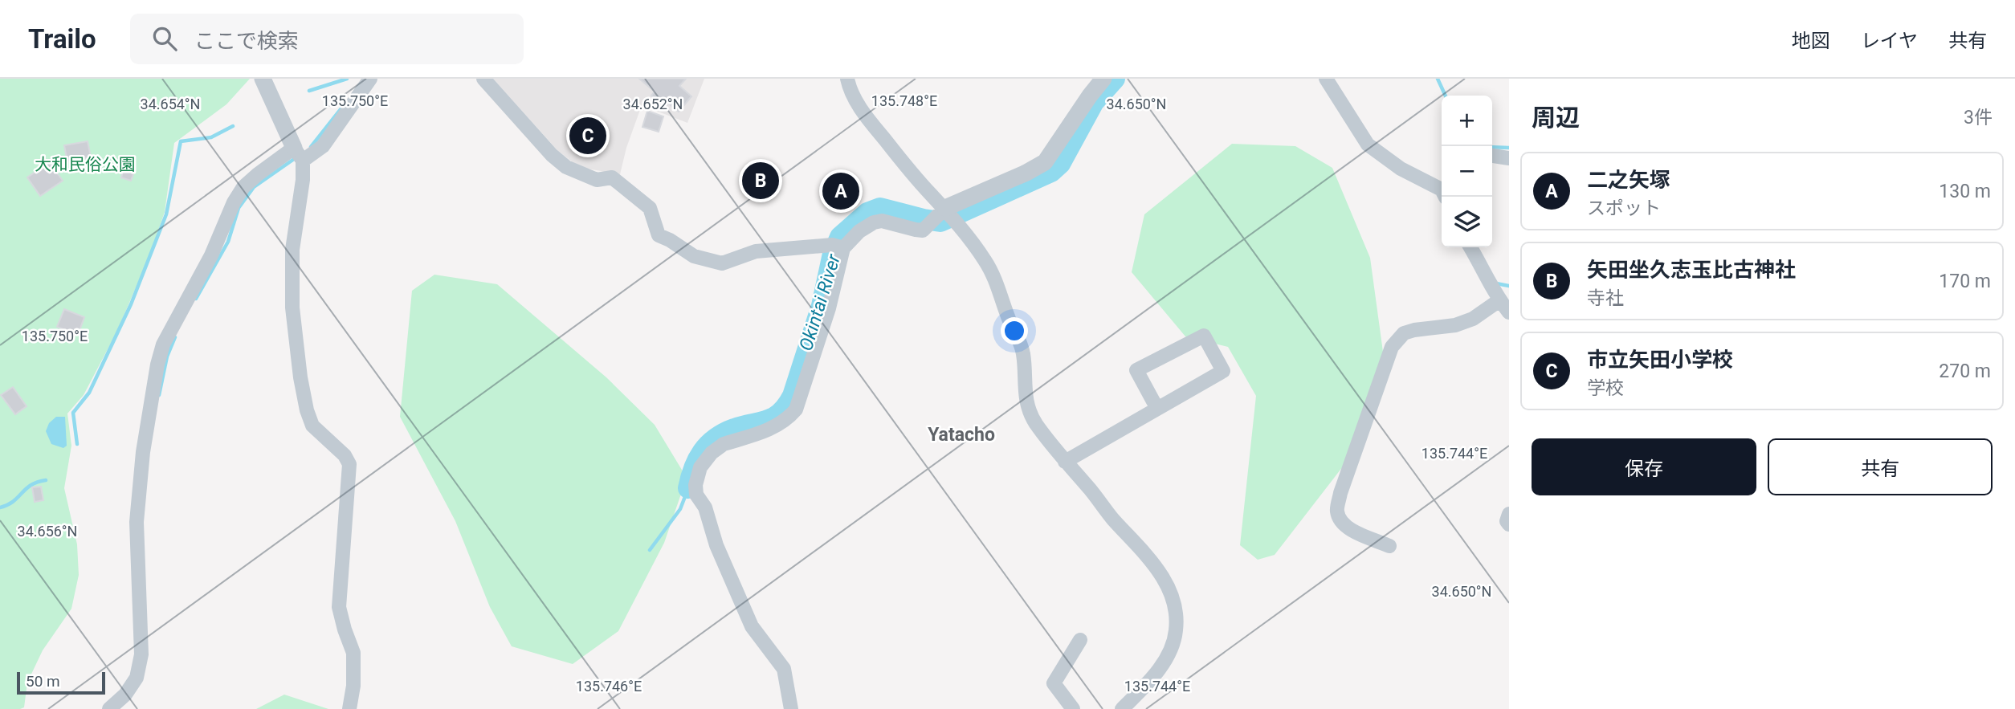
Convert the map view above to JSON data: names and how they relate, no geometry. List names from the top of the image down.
{
  "districts": ["Yatacho"],
  "water": ["Okintai River"],
  "parks": ["大和民俗公園"],
  "scale_bar": "50 m",
  "page": {
    "header": "Trailo",
    "search": "ここで検索",
    "nav": ["地図", "レイヤ", "共有"],
    "heading": ["周辺", "3件"],
    "map_buttons": ["+", "−"],
    "pins": ["C", "B", "A"],
    "list": [
      {
        "mark": "A",
        "name": "二之矢塚",
        "note": "スポット",
        "value": "130 m"
      },
      {
        "mark": "B",
        "name": "矢田坐久志玉比古神社",
        "note": "寺社",
        "value": "170 m"
      },
      {
        "mark": "C",
        "name": "市立矢田小学校",
        "note": "学校",
        "value": "270 m"
      }
    ],
    "buttons": ["保存", "共有"],
    "scale": "50 m"
  },
  "coordinates": [
    "135.750°E",
    "135.748°E",
    "34.654°N",
    "34.652°N",
    "34.650°N",
    "135.744°E",
    "34.656°N",
    "135.746°E"
  ]
}
